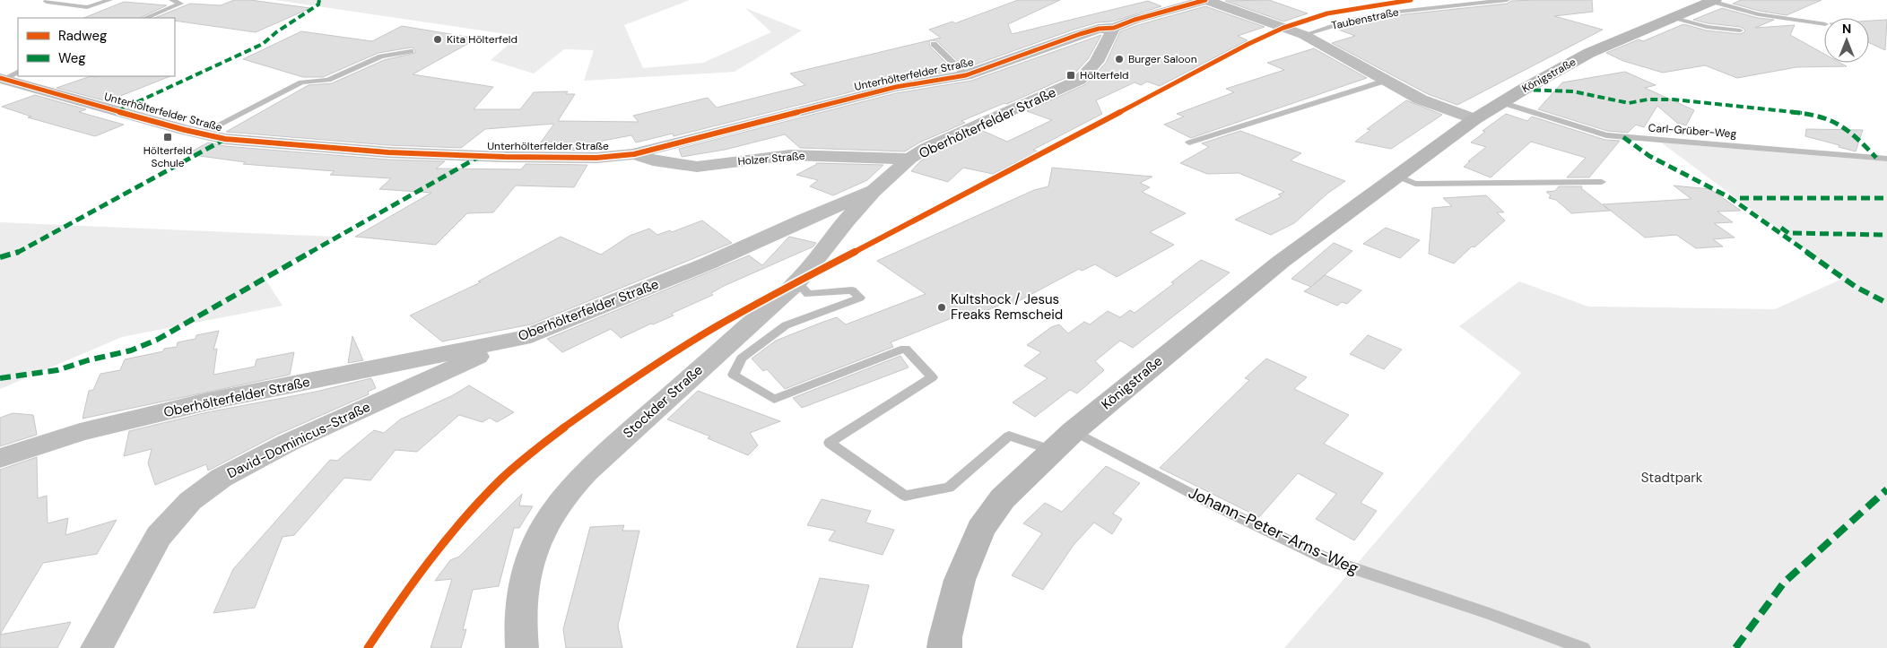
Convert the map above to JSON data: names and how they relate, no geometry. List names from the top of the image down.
{
  "streets": {
    "main road": ["Königstraße"],
    "street": [
      "Taubenstraße",
      "Unterhölterfelder Straße",
      "Oberhölterfelder Straße",
      "Holzer Straße",
      "Stockder Straße",
      "David-Dominicus-Straße"
    ],
    "lane": ["Carl-Grüber-Weg", "Johann-Peter-Arns-Weg"]
  },
  "crossings": [
    ["Taubenstraße", "Unterhölterfelder Straße"],
    ["Taubenstraße", "Königstraße"],
    ["Unterhölterfelder Straße", "Oberhölterfelder Straße"],
    ["Unterhölterfelder Straße", "Holzer Straße"],
    ["Königstraße", "Carl-Grüber-Weg"],
    ["Königstraße", "Johann-Peter-Arns-Weg"],
    ["Oberhölterfelder Straße", "Holzer Straße"],
    ["Oberhölterfelder Straße", "Stockder Straße"],
    ["Oberhölterfelder Straße", "David-Dominicus-Straße"],
    ["Stockder Straße", "Johann-Peter-Arns-Weg"]
  ],
  "parks": ["Stadtpark"],
  "places": {
    "other": ["Kita Hölterfeld", "Burger Saloon", "Kultshock / Jesus Freaks Remscheid"],
    "transit": ["Hölterfeld", "Hölterfeld Schule"]
  },
  "legend": ["Radweg", "Weg"],
  "north": "top"
}
